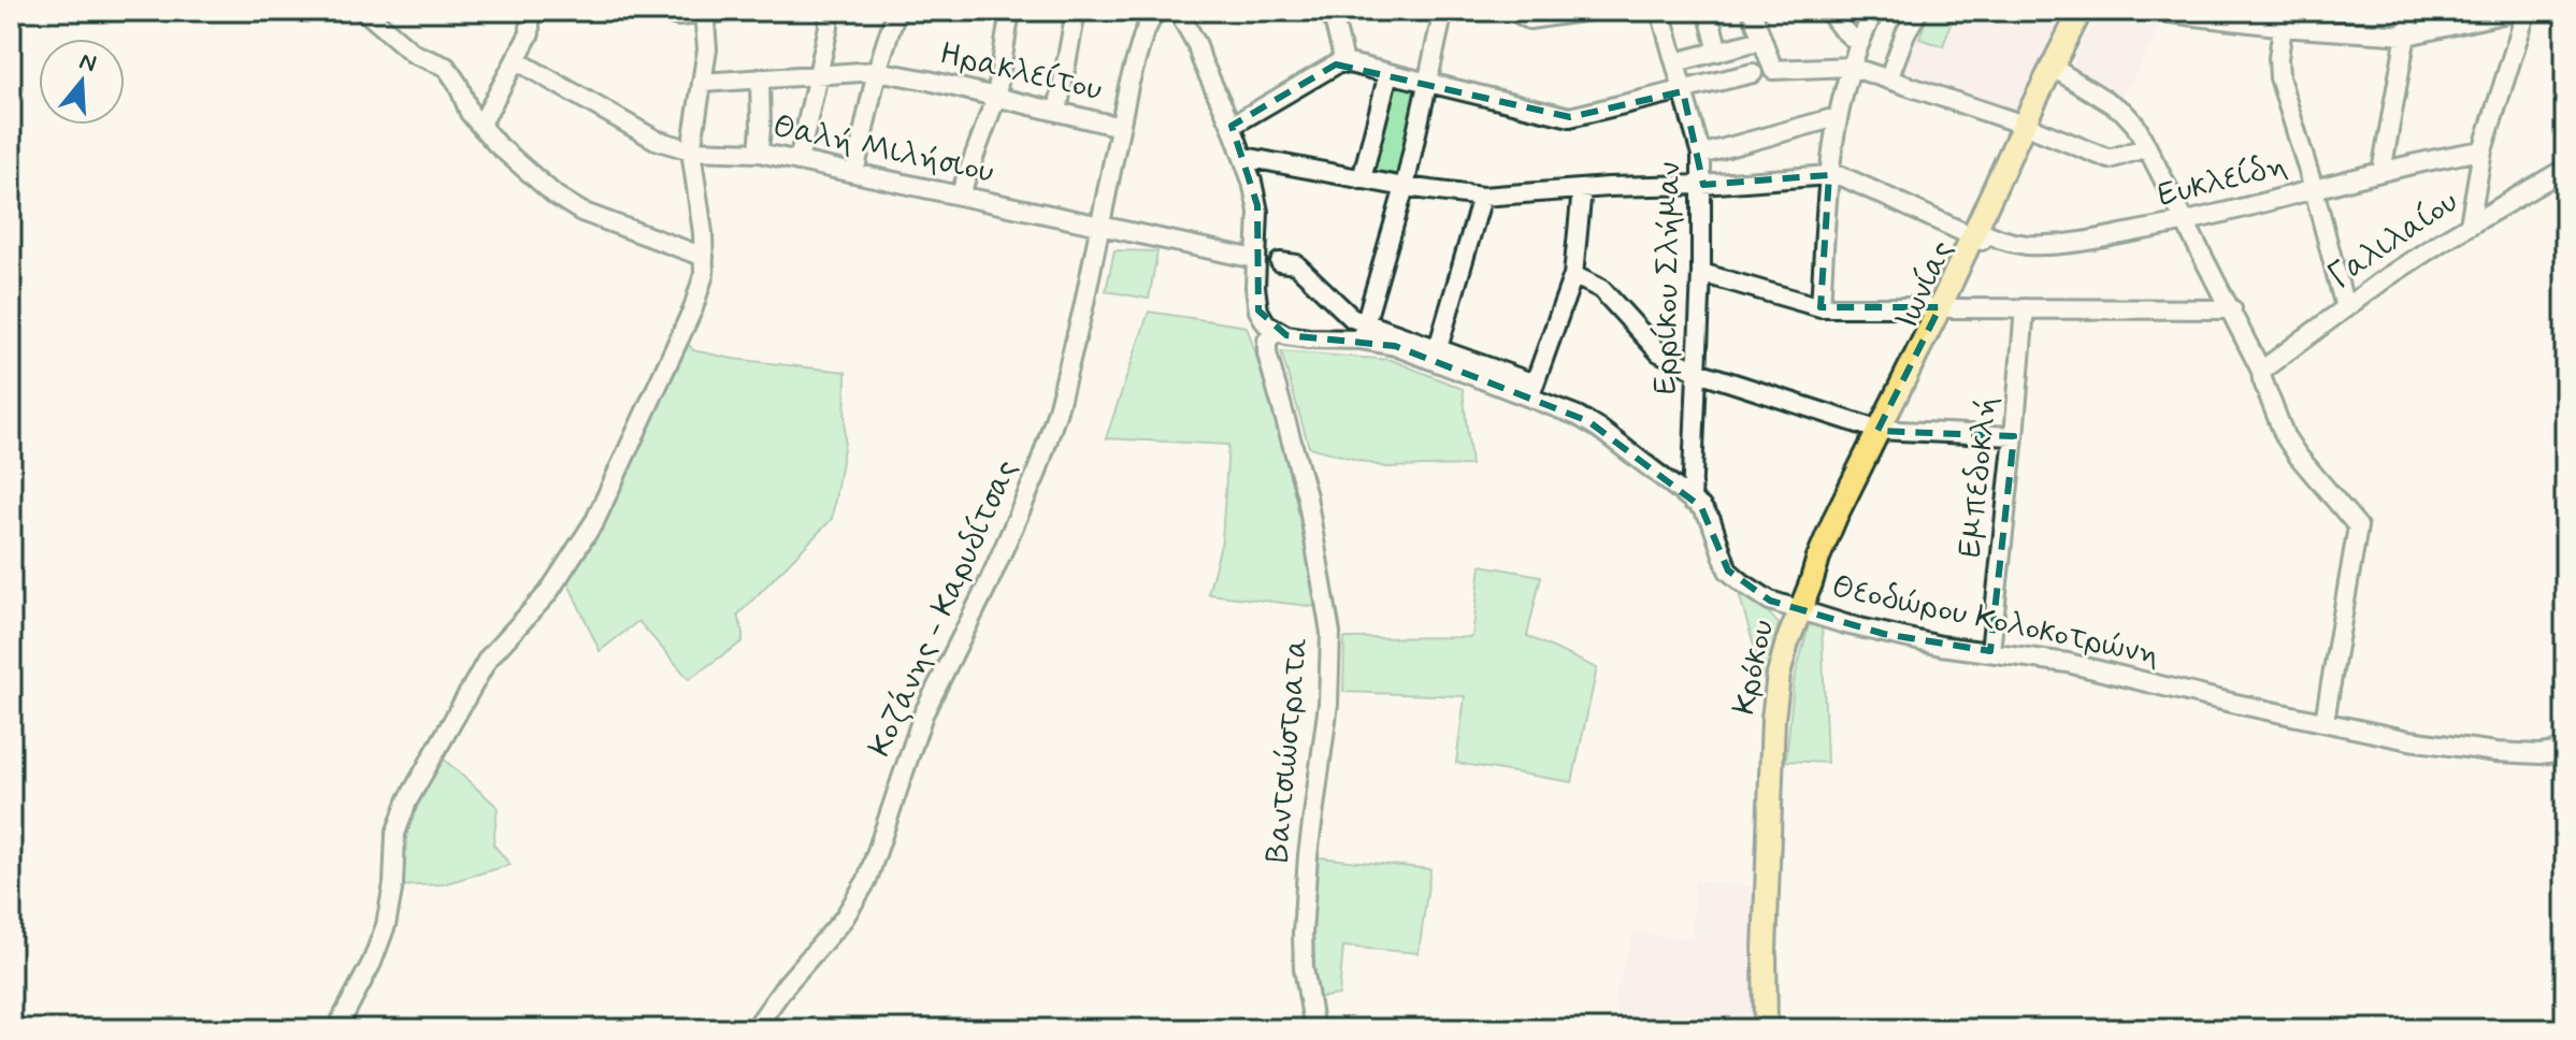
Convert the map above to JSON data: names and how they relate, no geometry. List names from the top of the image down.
{
  "streets": {
    "main road": ["Ιωνίας", "Κρόκου"],
    "street": [
      "Ηρακλείτου",
      "Θαλή Μιλήσιου",
      "Ευκλείδη",
      "Γαλιλαίου",
      "Ερρίκου Σλήμαν",
      "Εμπεδοκλή",
      "Κοζάνης - Καρυδίτσας",
      "Θεοδώρου Κολοκοτρώνη",
      "Βαντσιώστρατα"
    ]
  },
  "crossings": [
    ["Ηρακλείτου", "Κοζάνης - Καρυδίτσας"],
    ["Θαλή Μιλήσιου", "Κοζάνης - Καρυδίτσας"],
    ["Ευκλείδη", "Ιωνίας"],
    ["Ερρίκου Σλήμαν", "Θεοδώρου Κολοκοτρώνη"],
    ["Ιωνίας", "Θεοδώρου Κολοκοτρώνη"],
    ["Ιωνίας", "Κρόκου"],
    ["Εμπεδοκλή", "Θεοδώρου Κολοκοτρώνη"],
    ["Θεοδώρου Κολοκοτρώνη", "Κρόκου"],
    ["Θεοδώρου Κολοκοτρώνη", "Βαντσιώστρατα"]
  ],
  "north": "top"
}
